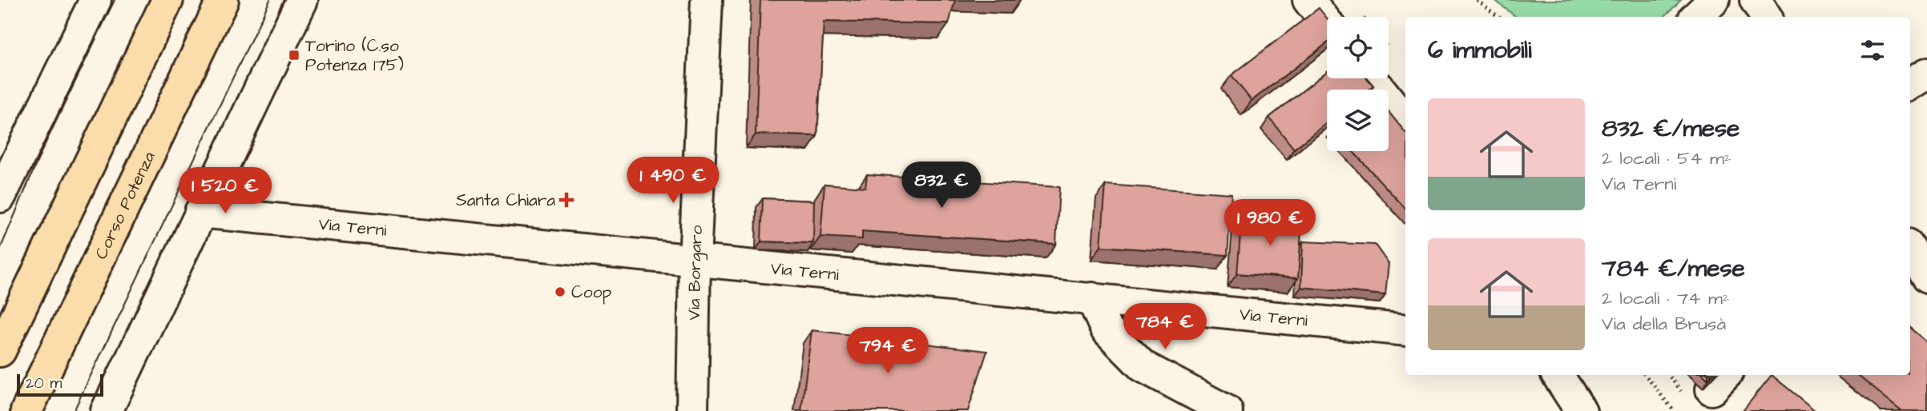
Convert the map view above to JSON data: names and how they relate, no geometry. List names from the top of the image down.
{
  "streets": {
    "main road": ["Corso Potenza"],
    "street": ["Via Terni", "Via Borgaro"]
  },
  "crossings": [
    ["Via Terni", "Via Borgaro"]
  ],
  "places": {
    "transit": ["Torino (C.so Potenza 175)"],
    "health": ["Santa Chiara"],
    "other": ["Coop"]
  },
  "scale_bar": "20 m",
  "page": {
    "heading": "6 immobili",
    "list": [
      {
        "name": "832 €/mese",
        "note": "2 locali · 54 m² · Via Terni"
      },
      {
        "name": "784 €/mese",
        "note": "2 locali · 74 m² · Via della Brusà"
      }
    ],
    "price": [
      "1 490 €",
      "832 €",
      "1 520 €",
      "1 980 €",
      "784 €",
      "794 €"
    ],
    "scale": "20 m"
  }
}
